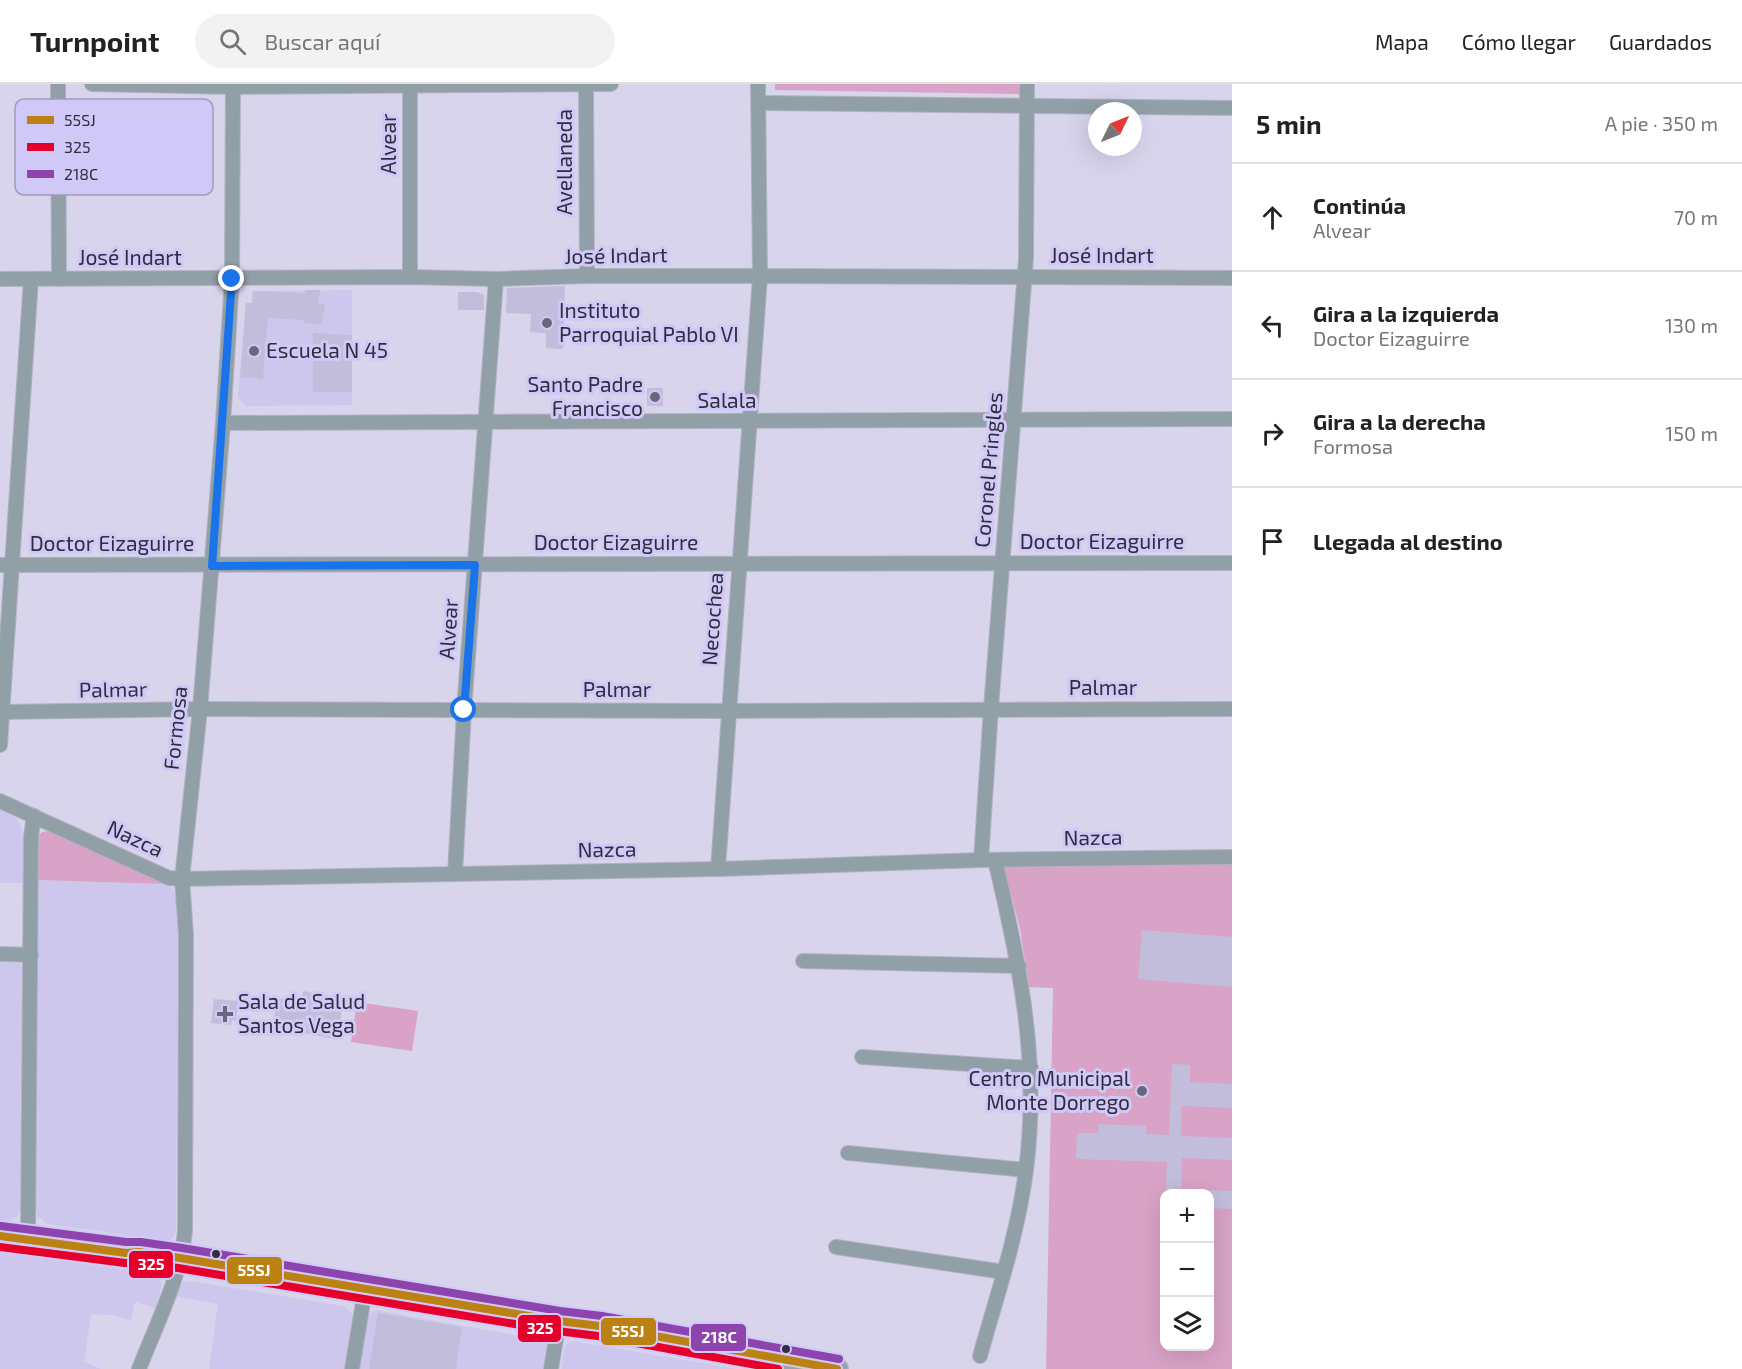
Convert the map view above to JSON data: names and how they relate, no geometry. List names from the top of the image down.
{
  "streets": {
    "street": [
      "Alvear",
      "Avellaneda",
      "José Indart",
      "Salala",
      "Coronel Pringles",
      "Doctor Eizaguirre",
      "Necochea",
      "Palmar",
      "Formosa",
      "Nazca"
    ]
  },
  "crossings": [
    ["Alvear", "José Indart"],
    ["Alvear", "Salala"],
    ["Alvear", "Doctor Eizaguirre"],
    ["Alvear", "Palmar"],
    ["Alvear", "Nazca"],
    ["Avellaneda", "José Indart"],
    ["José Indart", "Coronel Pringles"],
    ["José Indart", "Necochea"],
    ["José Indart", "Formosa"],
    ["Salala", "Coronel Pringles"],
    ["Salala", "Necochea"],
    ["Salala", "Formosa"],
    ["Coronel Pringles", "Doctor Eizaguirre"],
    ["Coronel Pringles", "Palmar"],
    ["Coronel Pringles", "Nazca"],
    ["Doctor Eizaguirre", "Necochea"],
    ["Doctor Eizaguirre", "Formosa"],
    ["Necochea", "Palmar"],
    ["Necochea", "Nazca"],
    ["Palmar", "Formosa"],
    ["Formosa", "Nazca"]
  ],
  "places": {
    "other": [
      "Instituto Parroquial Pablo VI",
      "Escuela N 45",
      "Santo Padre Francisco",
      "Centro Municipal Monte Dorrego"
    ],
    "health": ["Sala de Salud Santos Vega"]
  },
  "lines": ["transit line 218C", "transit line 55SJ", "transit line 325"],
  "legend": ["55SJ", "325", "218C"],
  "north": "top right",
  "page": {
    "header": "Turnpoint",
    "search": "Buscar aquí",
    "nav": ["Mapa", "Cómo llegar", "Guardados"],
    "heading": ["5 min", "A pie · 350 m"],
    "list": [
      ["Continúa", "Alvear", "70 m"],
      ["Gira a la izquierda", "Doctor Eizaguirre", "130 m"],
      ["Gira a la derecha", "Formosa", "150 m"],
      "Llegada al destino"
    ],
    "map_buttons": ["+", "−"]
  }
}
